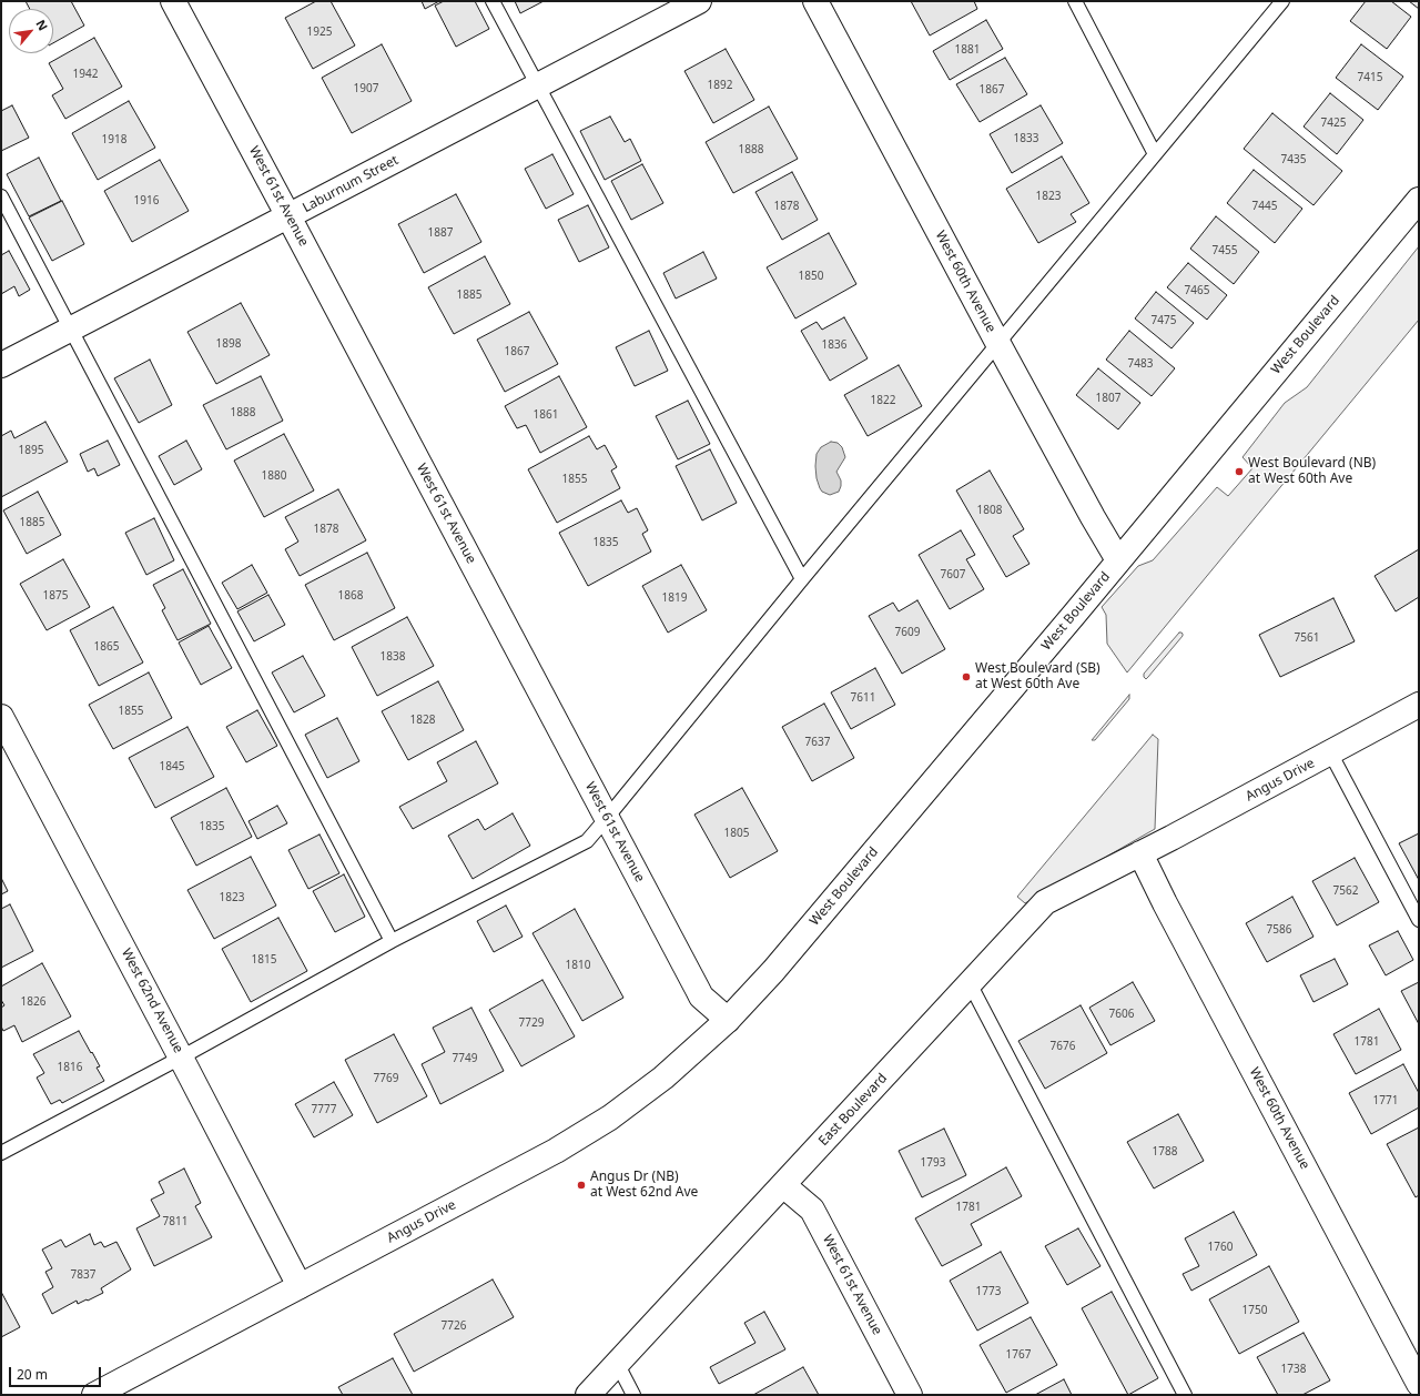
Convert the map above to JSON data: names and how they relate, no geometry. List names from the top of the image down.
{
  "streets": {
    "street": [
      "Laburnum Street",
      "West 61st Avenue",
      "West 60th Avenue",
      "West Boulevard",
      "Angus Drive",
      "West 62nd Avenue",
      "East Boulevard"
    ]
  },
  "crossings": [
    ["Laburnum Street", "West 61st Avenue"],
    ["West 61st Avenue", "West Boulevard"],
    ["West 61st Avenue", "Angus Drive"],
    ["West 61st Avenue", "East Boulevard"],
    ["West 60th Avenue", "West Boulevard"],
    ["West 60th Avenue", "Angus Drive"],
    ["West 60th Avenue", "East Boulevard"],
    ["West Boulevard", "Angus Drive"],
    ["Angus Drive", "West 62nd Avenue"],
    ["Angus Drive", "East Boulevard"]
  ],
  "places": ["West Boulevard (NB) at West 60th Ave", "West Boulevard (SB) at West 60th Ave", "Angus Dr (NB) at West 62nd Ave"],
  "house_numbers": [
    "1925",
    "1881",
    "1942",
    "7415",
    "1892",
    "1907",
    "1867",
    "7425",
    "1833",
    "1918",
    "1888",
    "7435",
    "1823",
    "1916",
    "1878",
    "7445",
    "1887",
    "7455",
    "1850",
    "7465",
    "1885",
    "7475",
    "1898",
    "1836",
    "1867",
    "7483",
    "1807",
    "1822",
    "1888",
    "1861",
    "1895",
    "1880",
    "1855",
    "1808",
    "1885",
    "1878",
    "1835",
    "7607",
    "1875",
    "1868",
    "1819",
    "7609",
    "7561",
    "1865",
    "1838",
    "7611",
    "1855",
    "1828",
    "7637",
    "1845",
    "1835",
    "1805",
    "7562",
    "1823",
    "7586",
    "1815",
    "1810",
    "1826",
    "7606",
    "7729",
    "1781",
    "7676",
    "7749",
    "1816",
    "7769",
    "1771",
    "7777",
    "1788",
    "1793",
    "1781",
    "7811",
    "1760",
    "7837",
    "1773",
    "1750",
    "7726",
    "1767",
    "1738"
  ],
  "scale_bar": "20 m",
  "north": "top right"
}
